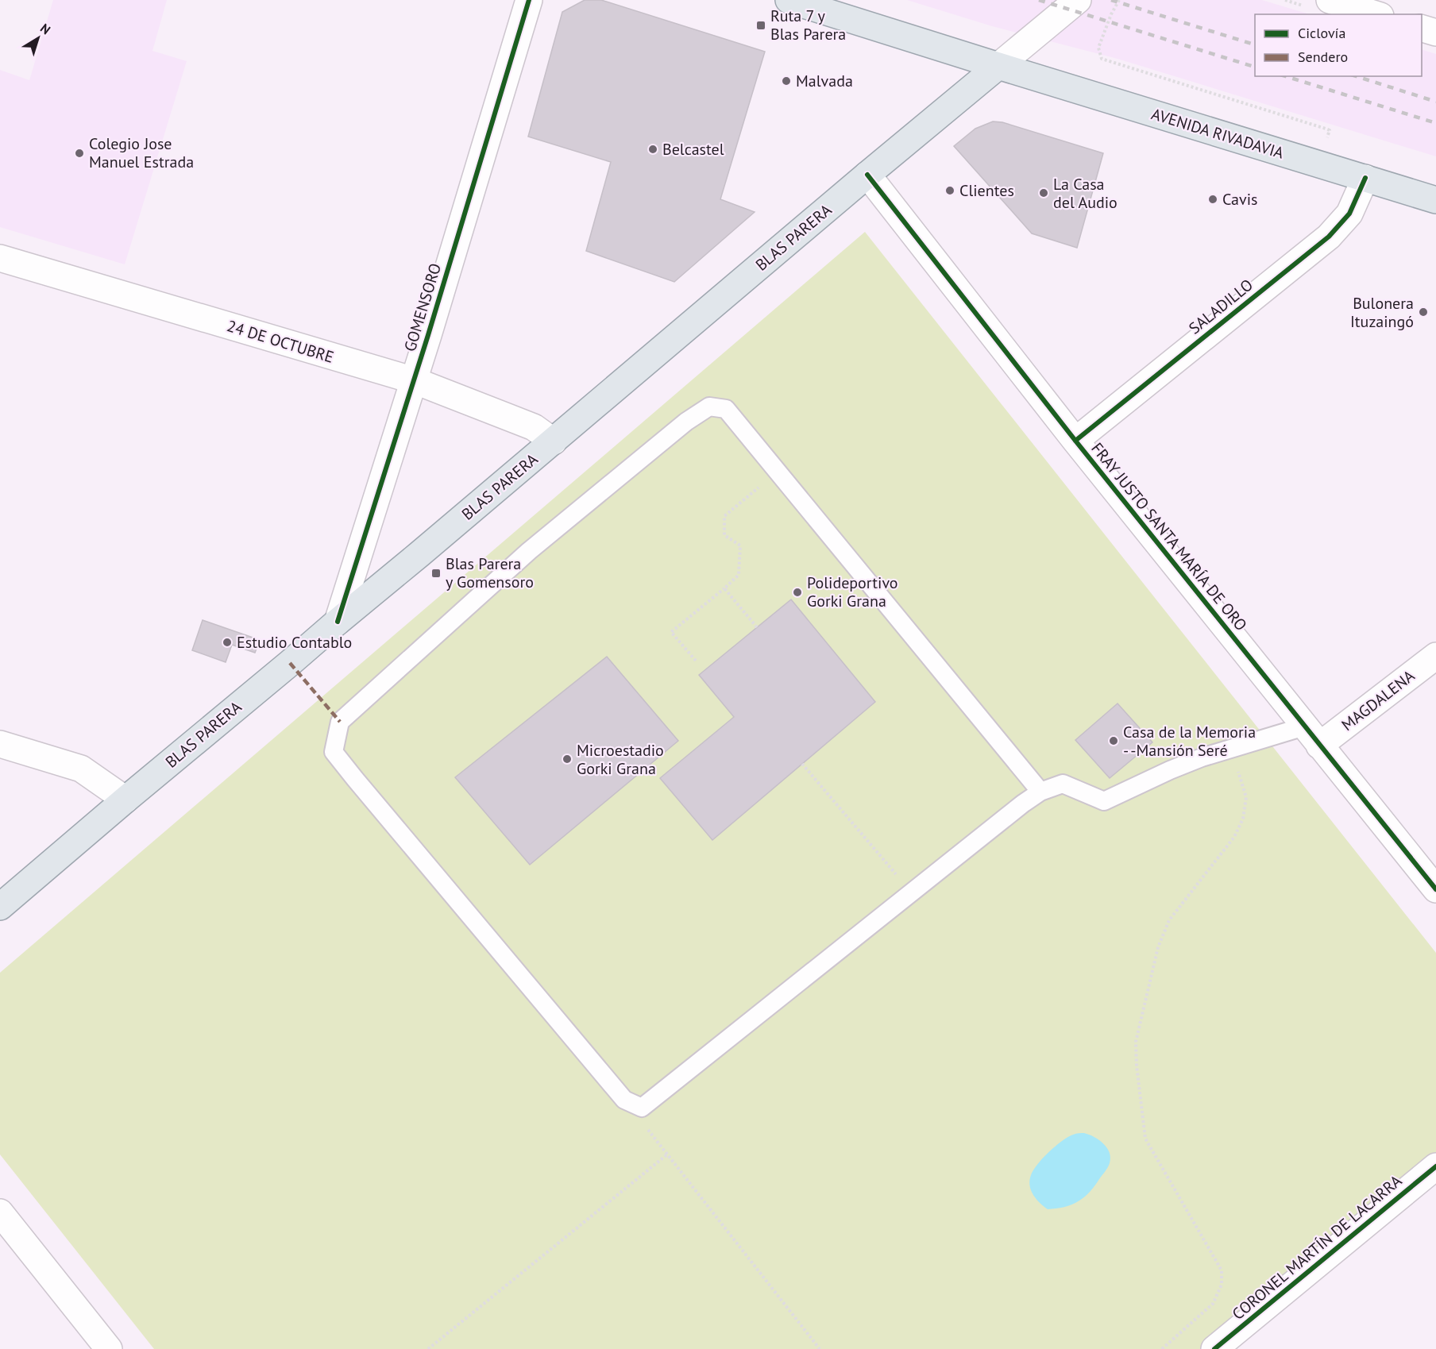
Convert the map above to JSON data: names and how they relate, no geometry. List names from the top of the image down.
{
  "streets": {
    "main road": ["AVENIDA RIVADAVIA", "BLAS PARERA"],
    "street": [
      "SALADILLO",
      "GOMENSORO",
      "24 DE OCTUBRE",
      "FRAY JUSTO SANTA MARÍA DE ORO",
      "MAGDALENA",
      "CORONEL MARTÍN DE LACARRA"
    ]
  },
  "crossings": [
    ["AVENIDA RIVADAVIA", "BLAS PARERA"],
    ["AVENIDA RIVADAVIA", "SALADILLO"],
    ["BLAS PARERA", "GOMENSORO"],
    ["BLAS PARERA", "24 DE OCTUBRE"],
    ["BLAS PARERA", "FRAY JUSTO SANTA MARÍA DE ORO"],
    ["SALADILLO", "FRAY JUSTO SANTA MARÍA DE ORO"],
    ["GOMENSORO", "24 DE OCTUBRE"],
    ["FRAY JUSTO SANTA MARÍA DE ORO", "MAGDALENA"]
  ],
  "places": {
    "transit": ["Ruta 7 y Blas Parera", "Blas Parera y Gomensoro"],
    "other": [
      "Malvada",
      "Belcastel",
      "Colegio Jose Manuel Estrada",
      "Clientes",
      "La Casa del Audio",
      "Cavis",
      "Bulonera Ituzaingó",
      "Polideportivo Gorki Grana",
      "Estudio Contablo",
      "Casa de la Memoria - -Mansión Seré",
      "Microestadio Gorki Grana"
    ]
  },
  "legend": ["Ciclovía", "Sendero"],
  "north": "top right"
}
